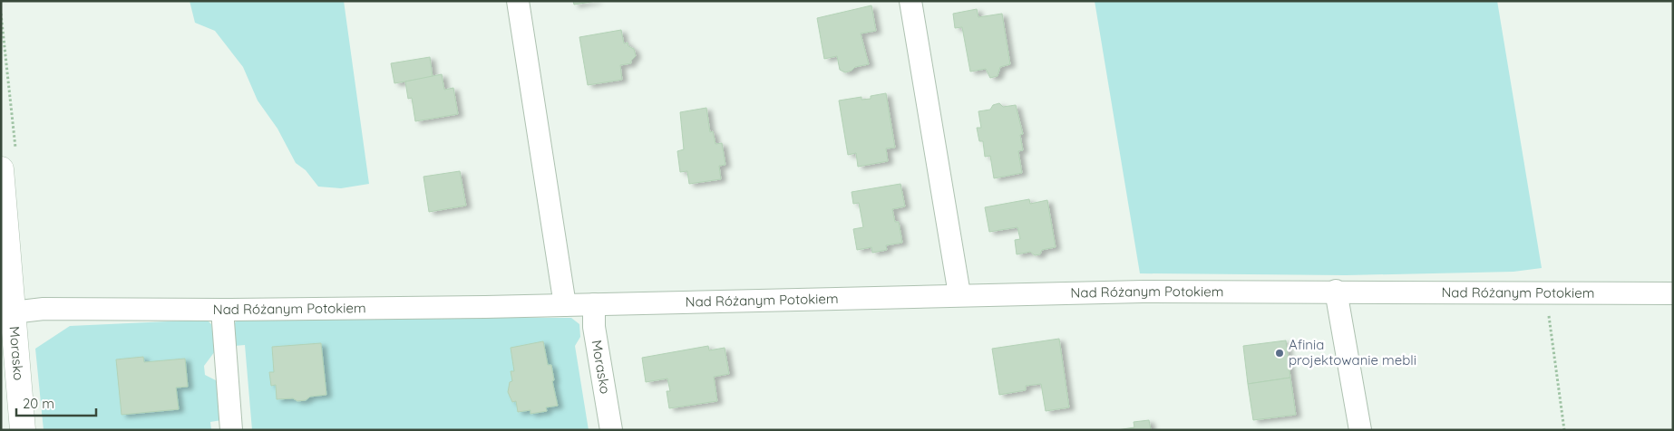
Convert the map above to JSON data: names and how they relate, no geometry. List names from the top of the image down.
{
  "streets": {
    "street": ["Nad Różanym Potokiem", "Morasko"]
  },
  "crossings": [
    ["Nad Różanym Potokiem", "Morasko"]
  ],
  "places": ["Afinia projektowanie mebli"],
  "scale_bar": "20 m"
}
